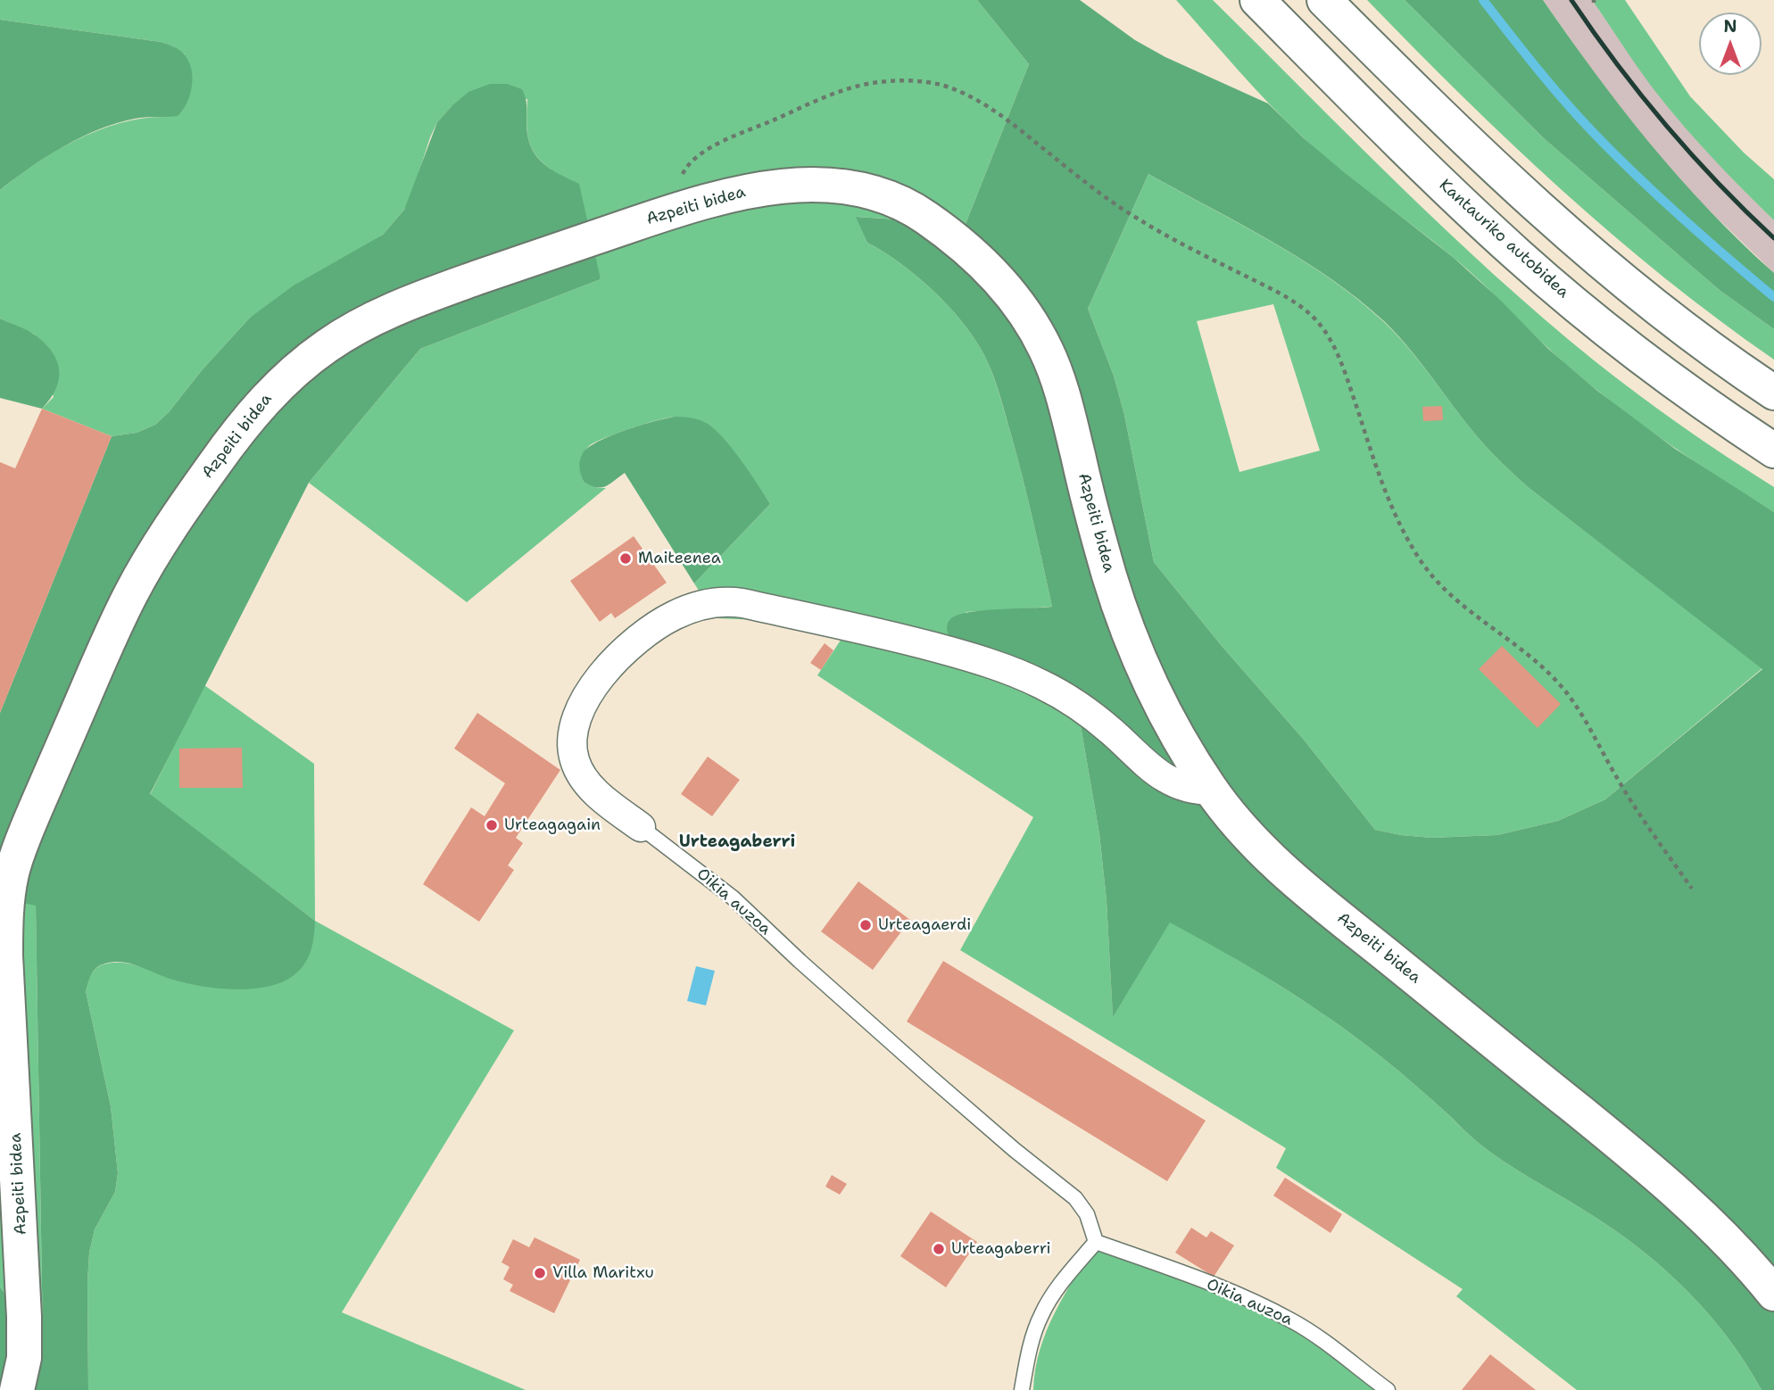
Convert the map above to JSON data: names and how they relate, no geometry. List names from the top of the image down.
{
  "streets": {
    "main road": ["Azpeiti bidea", "Kantauriko autobidea"],
    "street": ["Oikia auzoa"]
  },
  "crossings": [
    ["Azpeiti bidea", "Oikia auzoa"]
  ],
  "districts": ["Urteagaberri"],
  "places": [
    "Maiteenea",
    "Urteagagain",
    "Urteagaerdi",
    "Urteagaberri",
    "Villa Maritxu"
  ],
  "north": "top"
}
